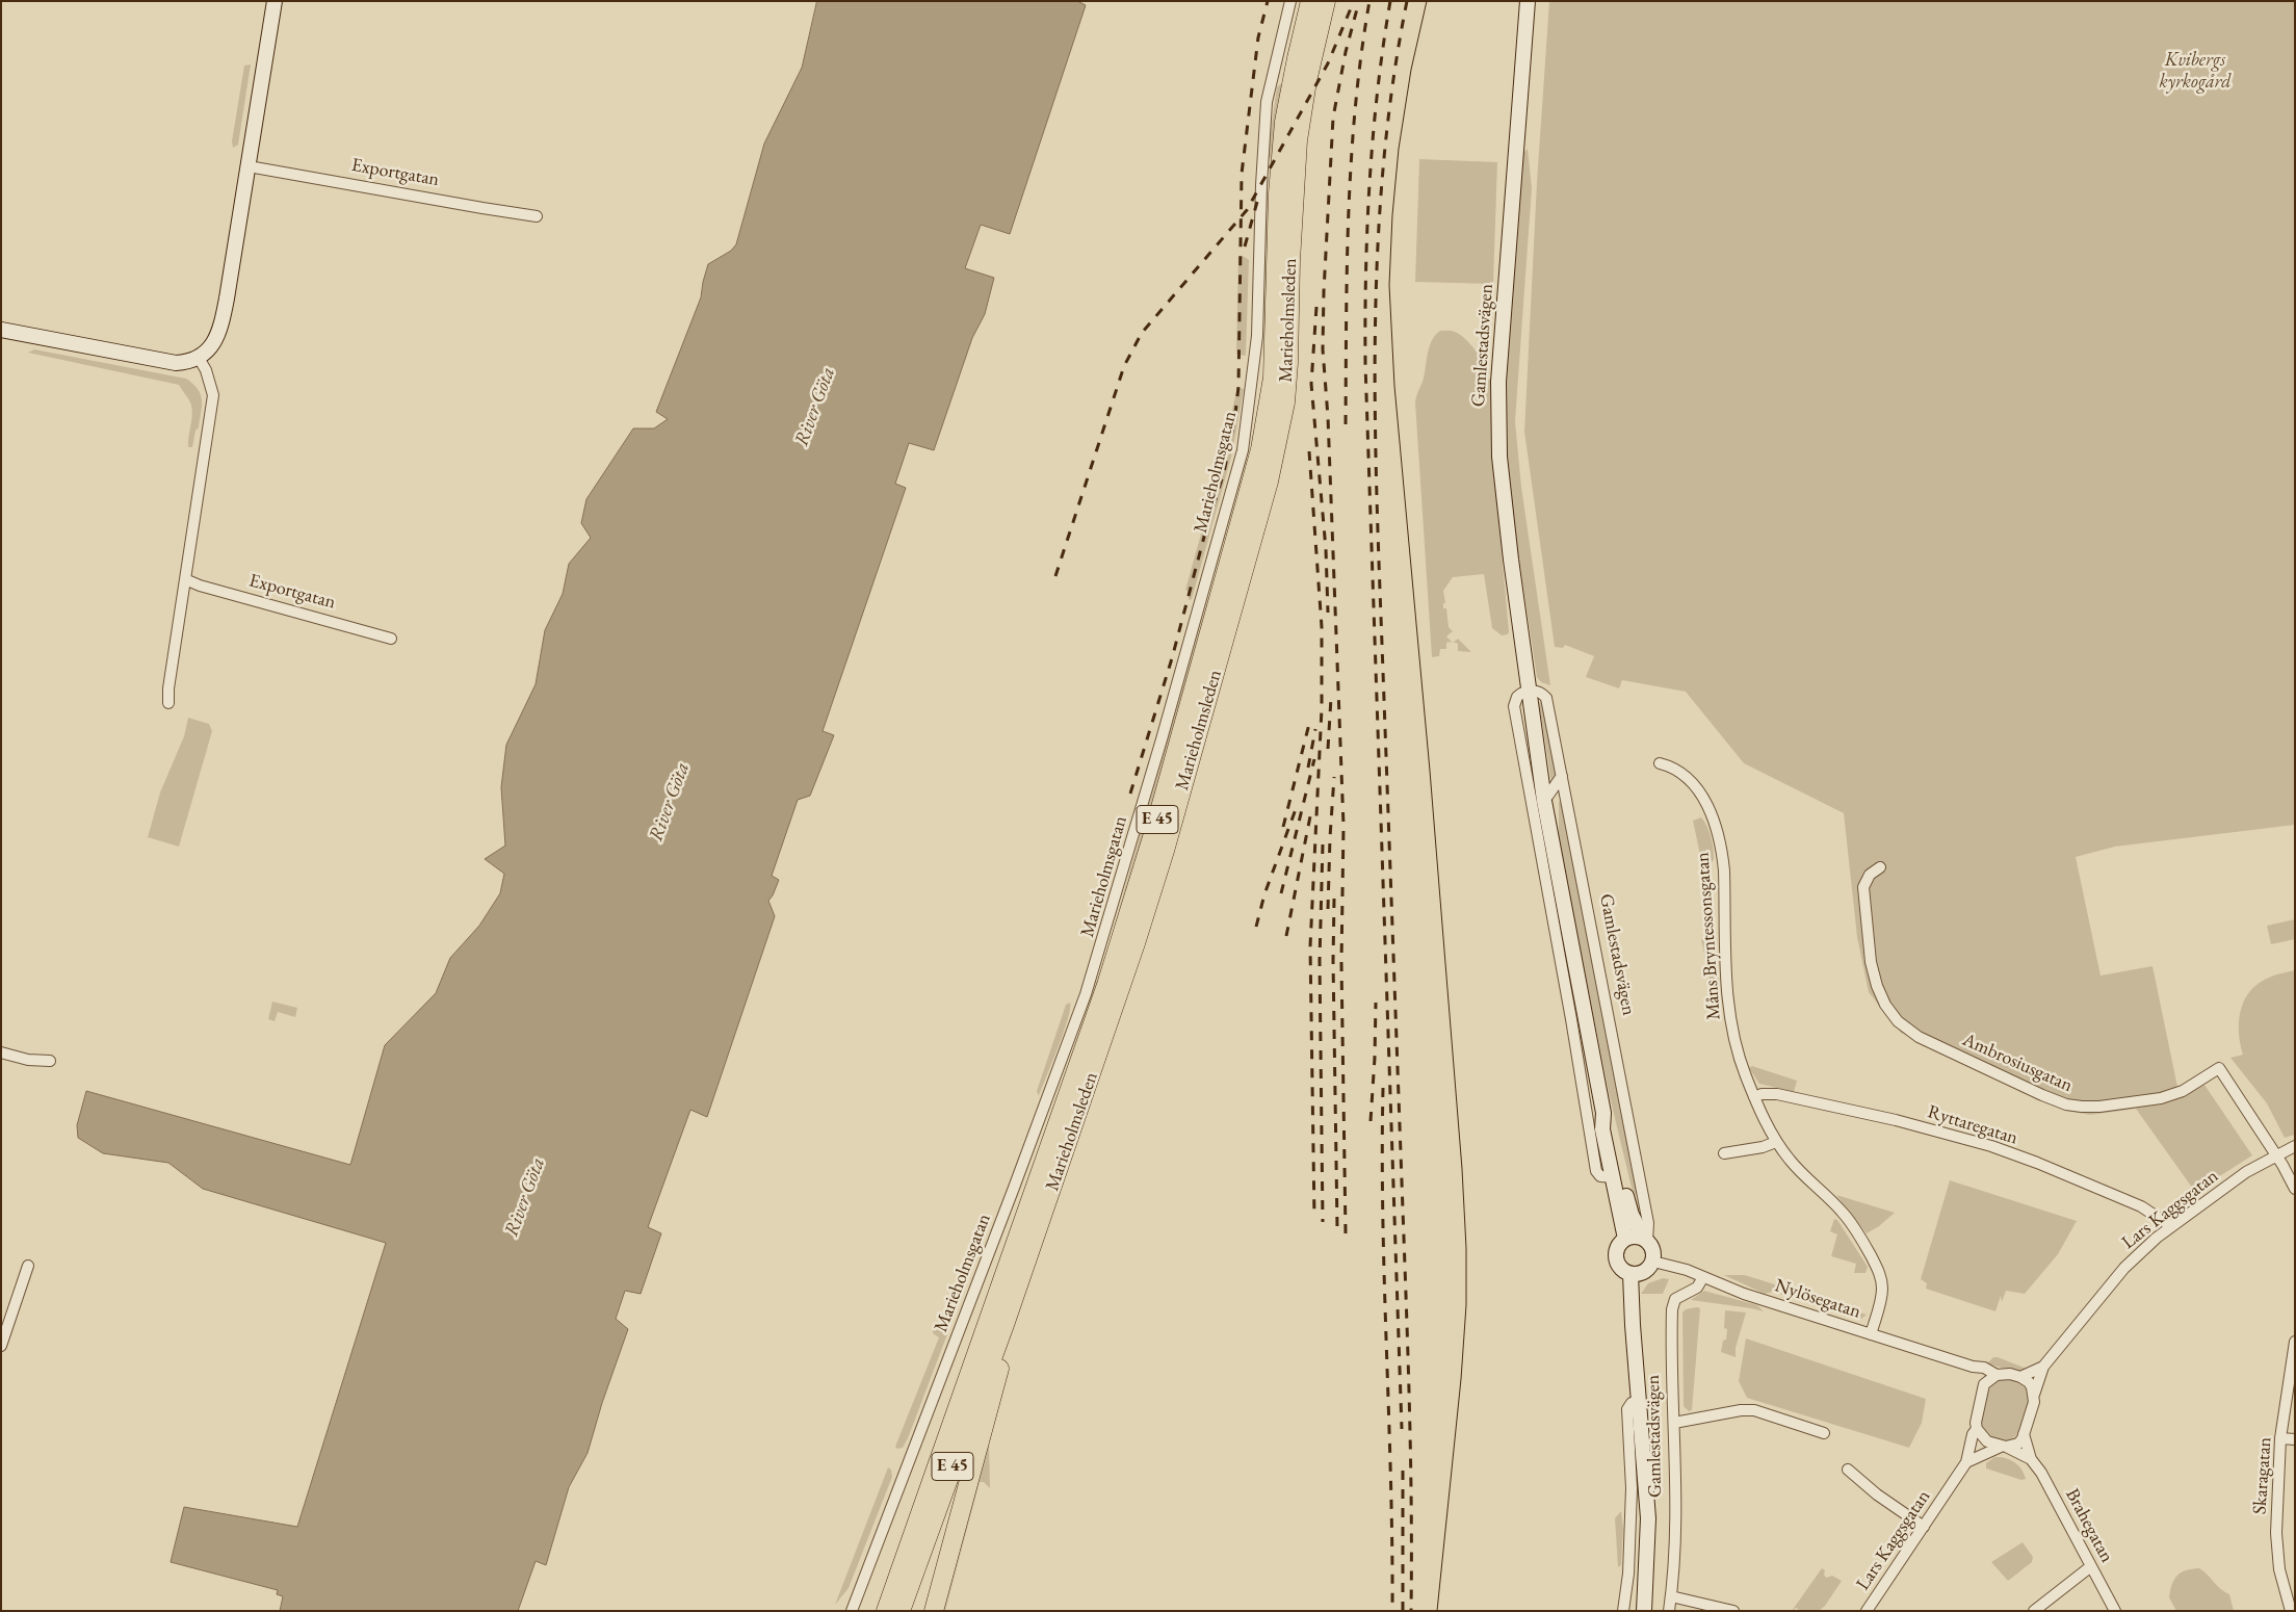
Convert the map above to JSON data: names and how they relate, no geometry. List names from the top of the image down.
{
  "streets": {
    "highway": ["Marieholmsleden", "E 45"],
    "street": [
      "Exportgatan",
      "Gamlestadsvägen",
      "Marieholmsgatan",
      "Måns Bryntessonsgatan",
      "Ambrosiusgatan",
      "Ryttaregatan",
      "Lars Kaggsgatan",
      "Nylösegatan",
      "Skaragatan",
      "Brahegatan"
    ]
  },
  "crossings": [
    ["Gamlestadsvägen", "Nylösegatan"],
    ["Måns Bryntessonsgatan", "Ryttaregatan"],
    ["Måns Bryntessonsgatan", "Nylösegatan"],
    ["Ambrosiusgatan", "Lars Kaggsgatan"],
    ["Ryttaregatan", "Lars Kaggsgatan"],
    ["Lars Kaggsgatan", "Nylösegatan"],
    ["Lars Kaggsgatan", "Brahegatan"],
    ["Nylösegatan", "Brahegatan"]
  ],
  "water": ["River Göta"],
  "parks": ["Kvibergs kyrkogård"]
}
